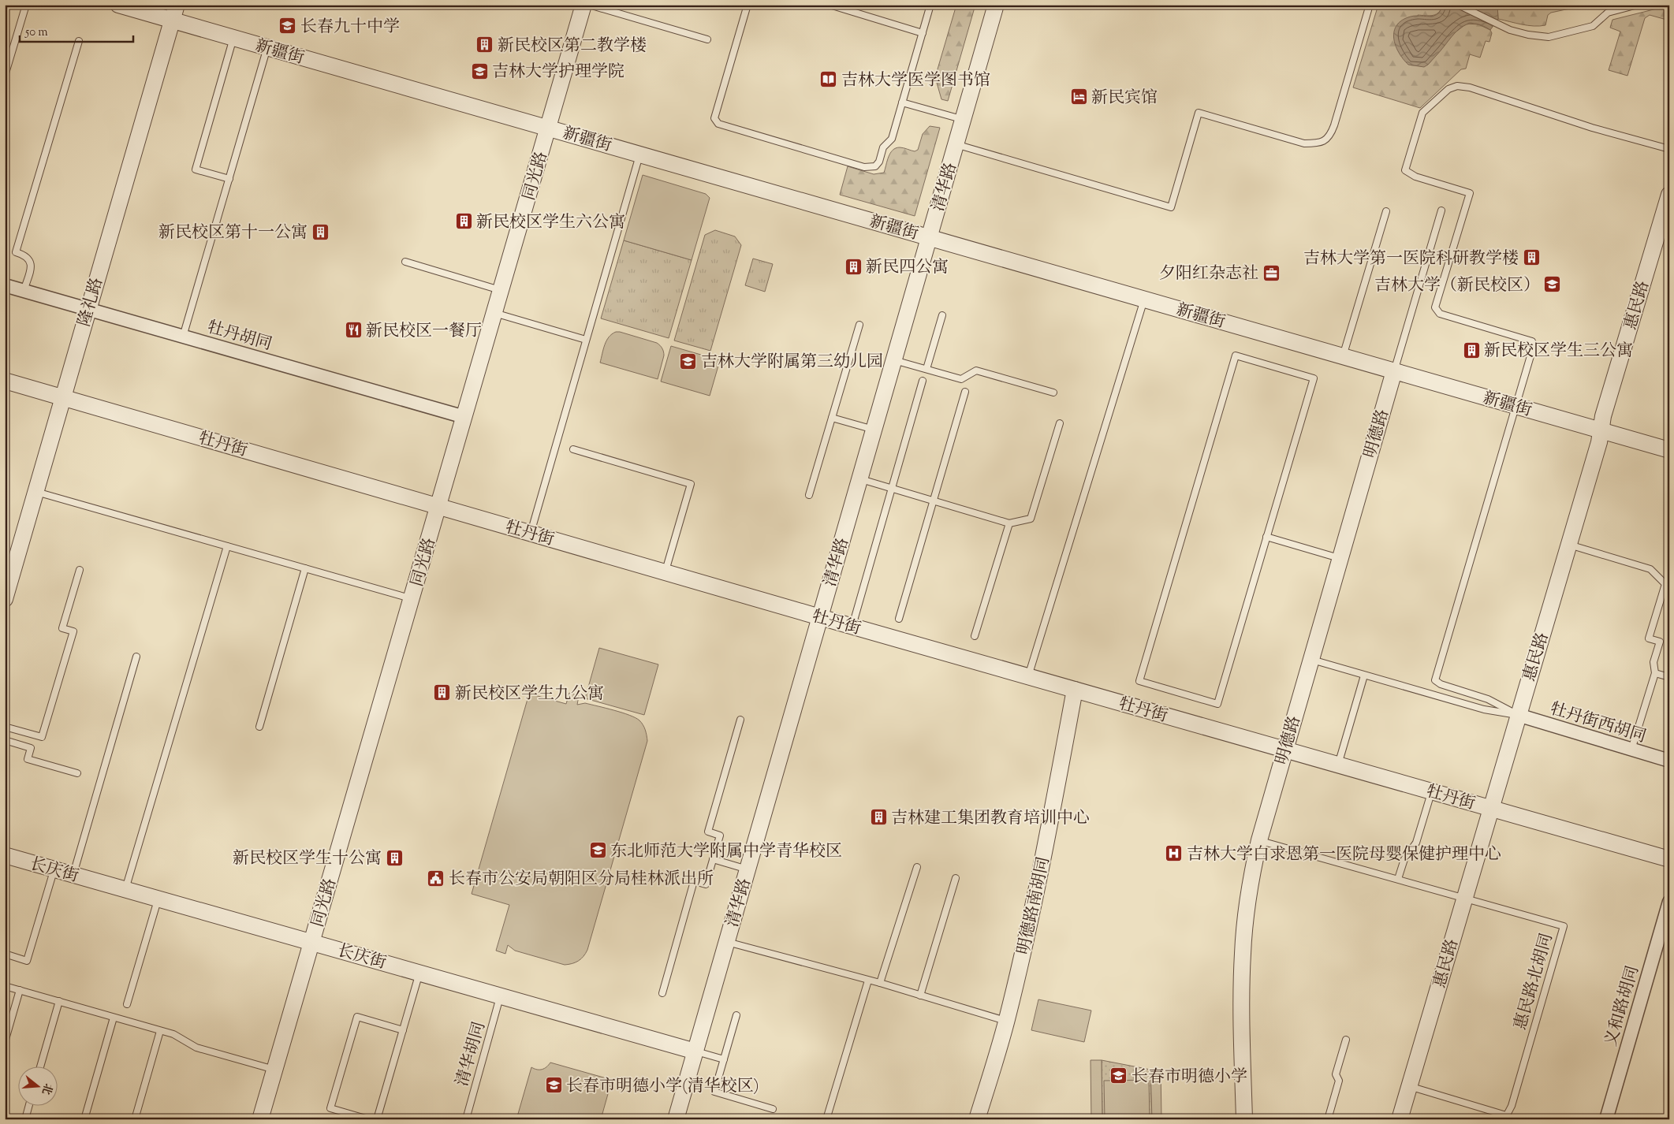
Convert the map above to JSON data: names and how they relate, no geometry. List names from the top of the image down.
{
  "streets": {
    "street": [
      "新疆街",
      "同光路",
      "清华路",
      "隆礼路",
      "惠民路",
      "牡丹胡同",
      "明德路",
      "牡丹街",
      "牡丹街西胡同",
      "长庆街",
      "明德路南胡同",
      "义和路胡同"
    ],
    "lane": ["惠民路北胡同", "清华胡同"]
  },
  "crossings": [
    ["新疆街", "同光路"],
    ["新疆街", "清华路"],
    ["新疆街", "隆礼路"],
    ["新疆街", "惠民路"],
    ["新疆街", "明德路"],
    ["同光路", "牡丹胡同"],
    ["同光路", "牡丹街"],
    ["同光路", "长庆街"],
    ["清华路", "牡丹街"],
    ["清华路", "长庆街"],
    ["隆礼路", "牡丹胡同"],
    ["隆礼路", "牡丹街"],
    ["惠民路", "牡丹街"],
    ["惠民路", "牡丹街西胡同"],
    ["惠民路", "惠民路北胡同"],
    ["明德路", "牡丹街"],
    ["牡丹街", "明德路南胡同"],
    ["长庆街", "清华胡同"]
  ],
  "places": {
    "school or university": [
      "长春九十中学",
      "吉林大学护理学院",
      "吉林大学（新民校区）",
      "吉林大学附属第三幼儿园",
      "东北师范大学附属中学青华校区",
      "长春市明德小学",
      "长春市明德小学(清华校区)"
    ],
    "building": [
      "新民校区第二教学楼",
      "新民校区学生六公寓",
      "新民校区第十一公寓",
      "吉林大学第一医院科研教学楼",
      "新民四公寓",
      "新民校区学生三公寓",
      "新民校区学生九公寓",
      "吉林建工集团教育培训中心",
      "新民校区学生十公寓"
    ],
    "library": ["吉林大学医学图书馆"],
    "hotel": ["新民宾馆"],
    "office": ["夕阳红杂志社"],
    "restaurant": ["新民校区一餐厅"],
    "hospital": ["吉林大学白求恩第一医院母婴保健护理中心"],
    "public building": ["长春市公安局朝阳区分局桂林派出所"]
  },
  "scale_bar": "50 m",
  "north": "right"
}
